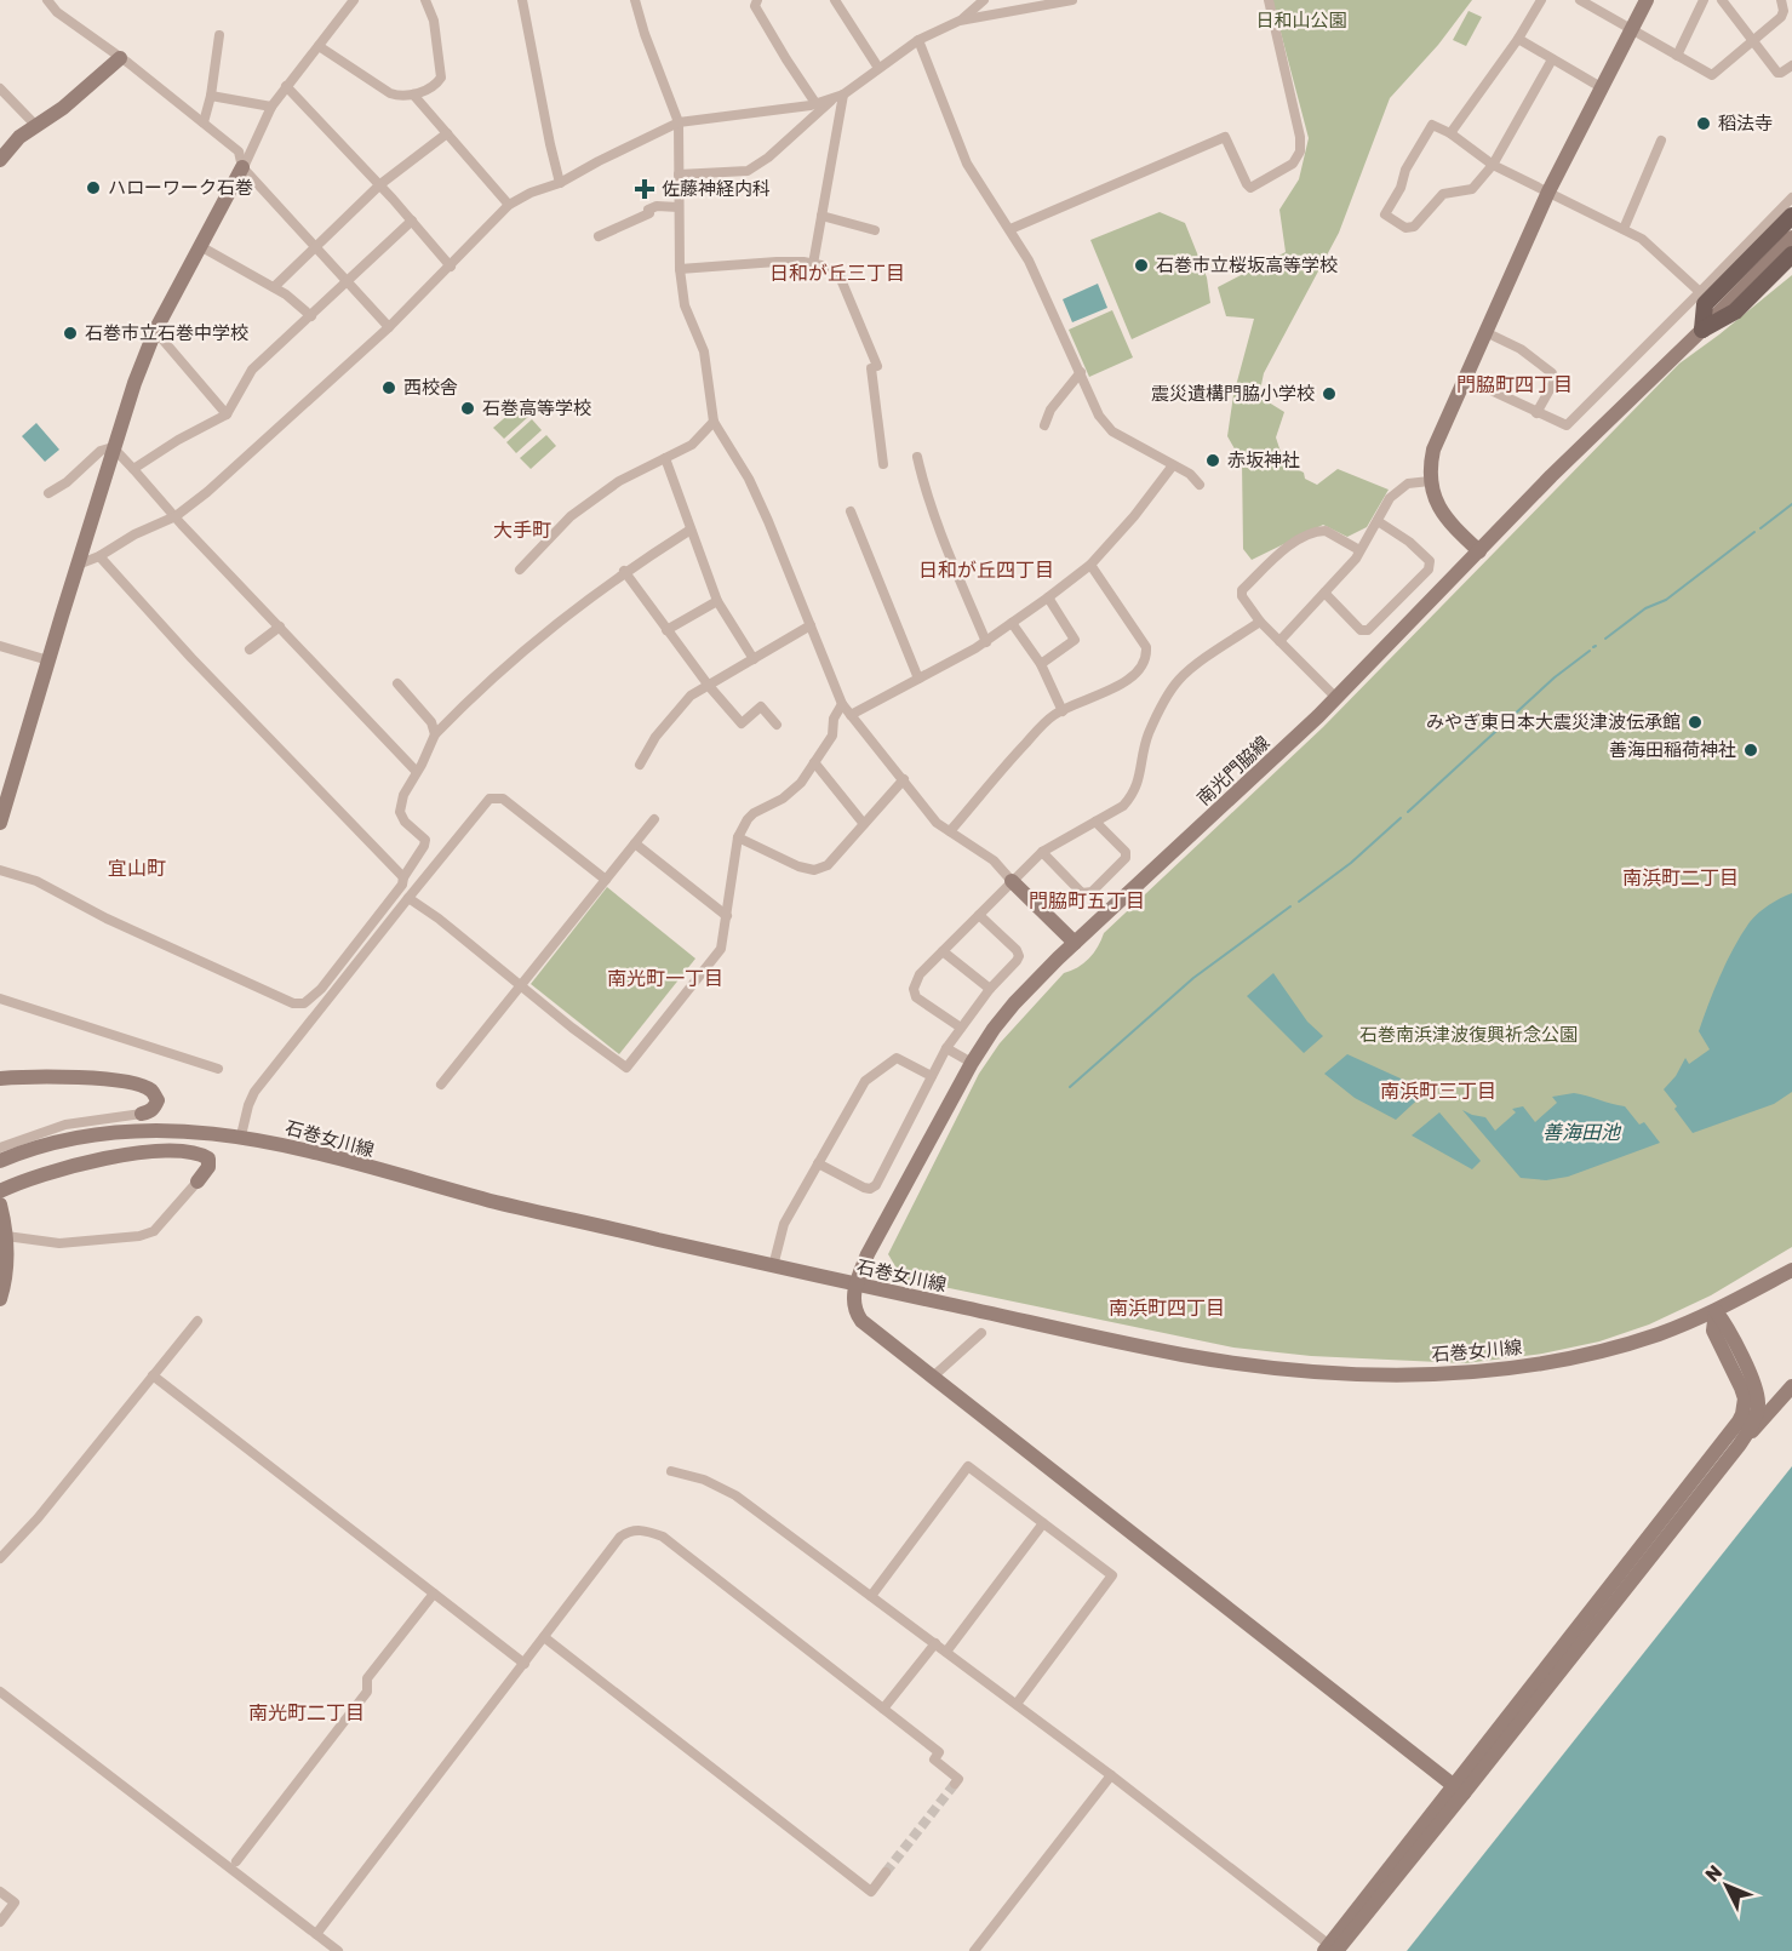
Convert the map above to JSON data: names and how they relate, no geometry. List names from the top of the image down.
{
  "streets": {
    "street": ["南光門脇線", "石巻女川線"]
  },
  "crossings": [
    ["南光門脇線", "石巻女川線"]
  ],
  "districts": [
    "日和が丘三丁目",
    "門脇町四丁目",
    "大手町",
    "日和が丘四丁目",
    "宜山町",
    "南浜町二丁目",
    "門脇町五丁目",
    "南光町一丁目",
    "南浜町三丁目",
    "南浜町四丁目",
    "南光町二丁目"
  ],
  "water": ["善海田池"],
  "parks": ["日和山公園", "石巻南浜津波復興祈念公園"],
  "places": {
    "other": [
      "稻法寺",
      "ハローワーク石巻",
      "石巻市立桜坂高等学校",
      "石巻市立石巻中学校",
      "西校舎",
      "震災遺構門脇小学校",
      "石巻高等学校",
      "赤坂神社",
      "みやぎ東日本大震災津波伝承館",
      "善海田稲荷神社"
    ],
    "health": ["佐藤神経内科"]
  },
  "north": "top left"
}
